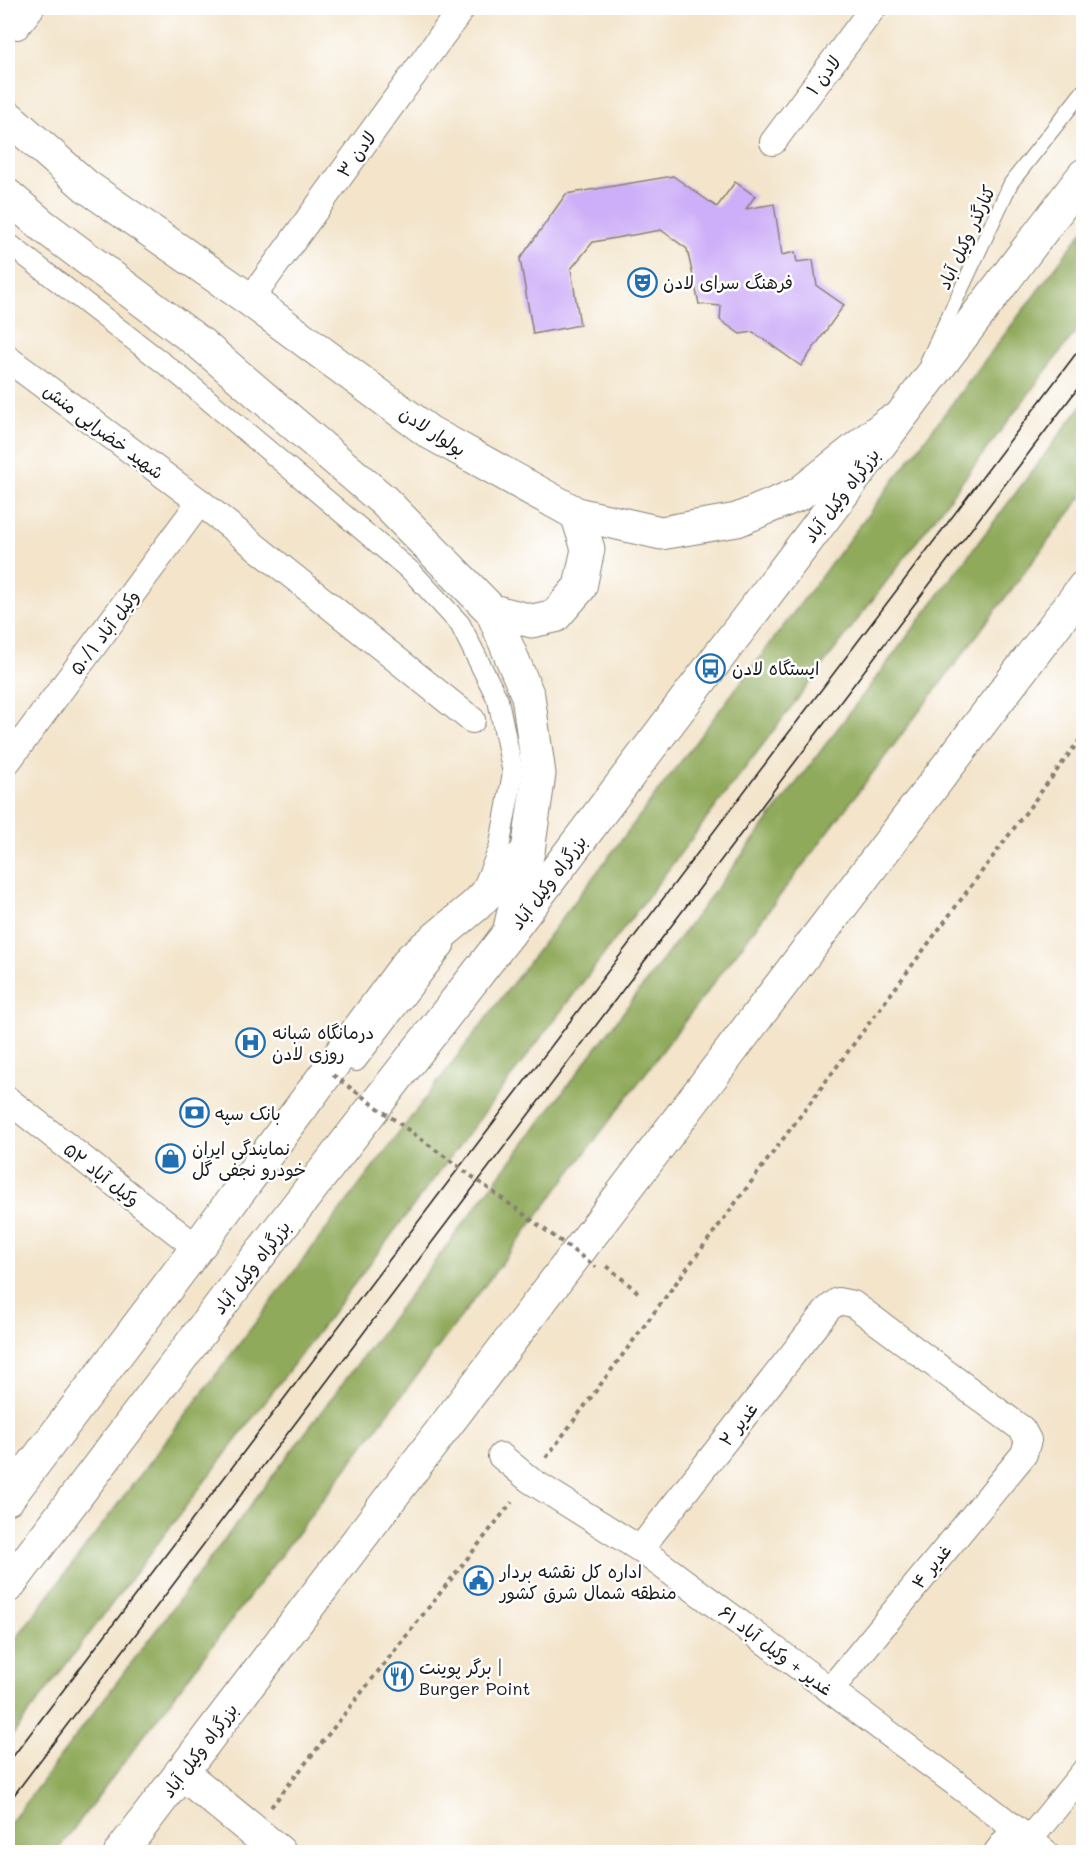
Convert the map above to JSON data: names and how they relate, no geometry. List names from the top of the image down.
{
  "streets": {
    "main road": ["بولوار لادن", "بزرگراه وکیل آباد"],
    "street": [
      "لادن ۱",
      "لادن ۳",
      "شهید خضرایی منش",
      "وکیل آباد ۵۰/۱",
      "۵۲ وکیل آباد",
      "غدیر ۲",
      "غدیر ۴",
      "غدیر + وکیل آباد ۶۱"
    ],
    "lane": ["کنارگذر وکیل آباد"]
  },
  "crossings": [
    ["لادن ۳", "بولوار لادن"],
    ["کنارگذر وکیل آباد", "بولوار لادن"],
    ["کنارگذر وکیل آباد", "بزرگراه وکیل آباد"],
    ["شهید خضرایی منش", "وکیل آباد ۵۰/۱"],
    ["بولوار لادن", "بزرگراه وکیل آباد"],
    ["غدیر ۲", "غدیر ۴"],
    ["غدیر ۲", "غدیر + وکیل آباد ۶۱"],
    ["غدیر ۴", "غدیر + وکیل آباد ۶۱"]
  ],
  "places": {
    "theatre": ["فرهنگ سرای لادن"],
    "bus stop": ["ایستگاه لادن"],
    "hospital": ["درمانگاه شبانه روزی لادن"],
    "bank": ["بانک سپه"],
    "shop": ["نمایندگی ایران خودرو نجفی گل"],
    "public building": ["اداره کل نقشه بردار منطقه شمال شرق کشور"],
    "restaurant": ["برگر پوینت | Burger Point"]
  }
}
